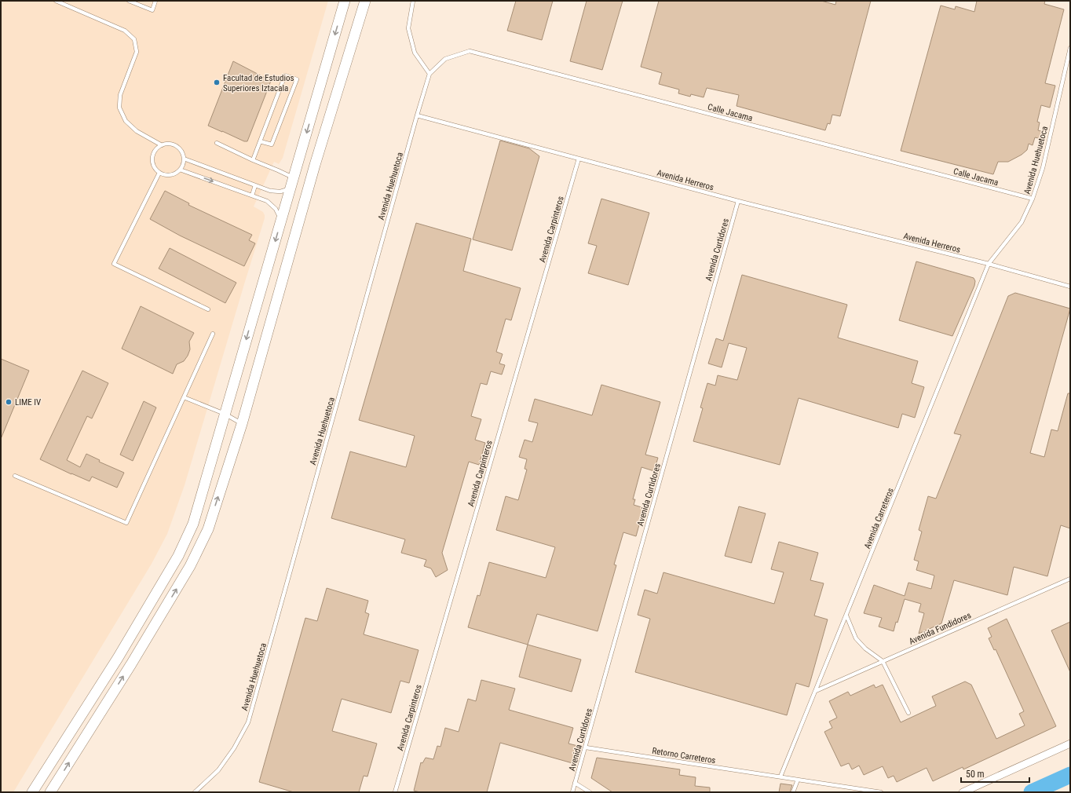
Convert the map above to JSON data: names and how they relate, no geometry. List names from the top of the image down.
{
  "streets": {
    "lane": [
      "Calle Jacama",
      "Avenida Huehuetoca",
      "Avenida Herreros",
      "Avenida Carpinteros",
      "Avenida Curtidores",
      "Avenida Carreteros",
      "Avenida Fundidores",
      "Retorno Carreteros"
    ]
  },
  "crossings": [
    ["Calle Jacama", "Avenida Huehuetoca"],
    ["Avenida Huehuetoca", "Avenida Herreros"],
    ["Avenida Huehuetoca", "Avenida Carreteros"],
    ["Avenida Herreros", "Avenida Carpinteros"],
    ["Avenida Herreros", "Avenida Curtidores"],
    ["Avenida Herreros", "Avenida Carreteros"],
    ["Avenida Curtidores", "Retorno Carreteros"],
    ["Avenida Carreteros", "Avenida Fundidores"],
    ["Avenida Carreteros", "Retorno Carreteros"]
  ],
  "places": ["Facultad de Estudios Superiores Iztacala", "LIME IV"],
  "scale_bar": "50 m"
}
